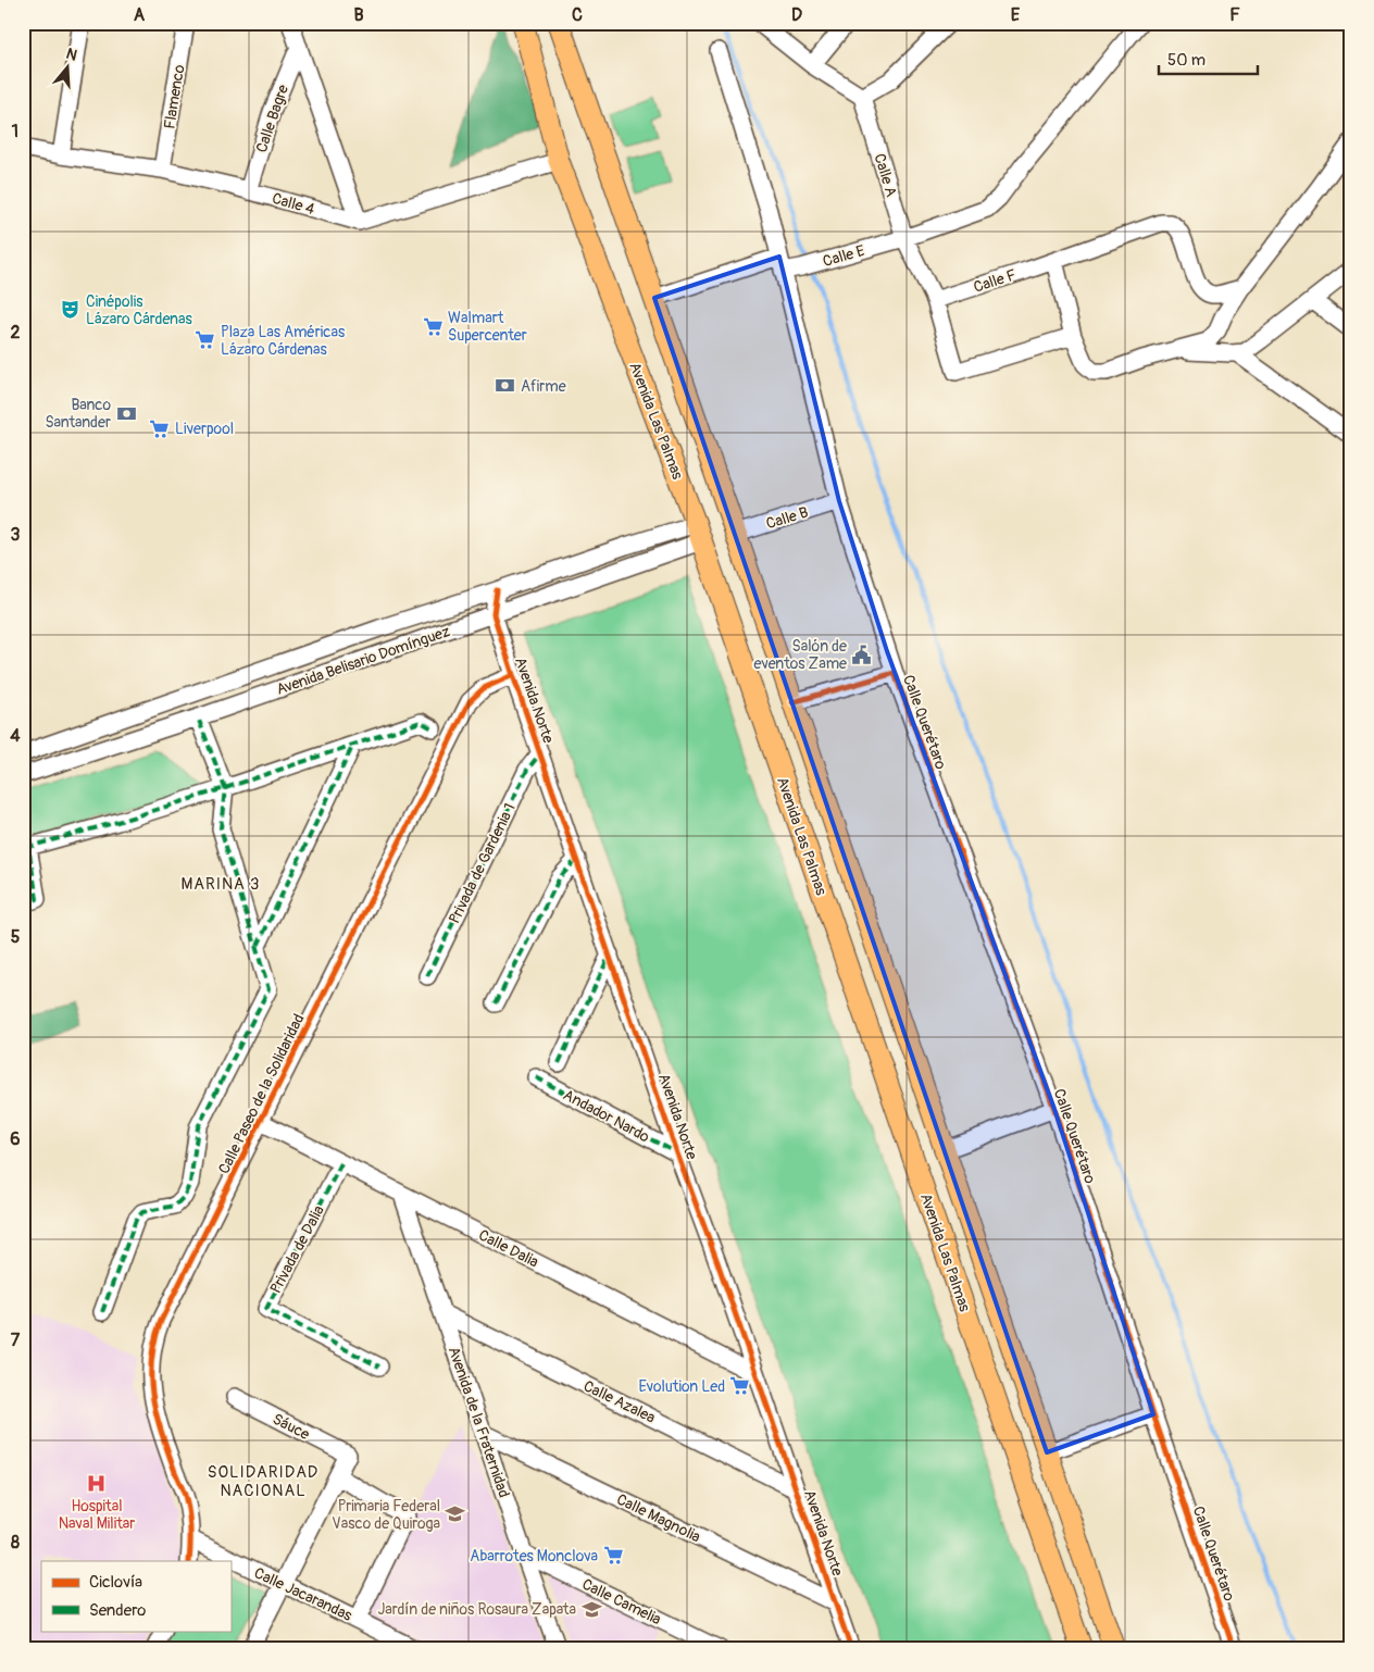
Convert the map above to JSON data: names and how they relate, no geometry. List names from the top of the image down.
{
  "streets": {
    "main road": ["Avenida Las Palmas"],
    "street": [
      "Flamenco",
      "Calle Bagre",
      "Calle A",
      "Calle 4",
      "Calle E",
      "Calle F",
      "Calle B",
      "Avenida Belisario Domínguez",
      "Avenida Norte",
      "Calle Querétaro",
      "Privada de Gardenia 1",
      "Calle Paseo de la Solidaridad",
      "Andador Nardo",
      "Calle Dalia",
      "Privada de Dalia",
      "Calle Azalea",
      "Avenida de la Fraternidad",
      "Sáuce",
      "Calle Magnolia",
      "Calle Jacarandas",
      "Calle Camelia"
    ]
  },
  "crossings": [
    ["Flamenco", "Calle 4"],
    ["Calle Bagre", "Calle 4"],
    ["Calle A", "Calle E"],
    ["Calle A", "Calle F"],
    ["Calle E", "Avenida Las Palmas"],
    ["Calle E", "Calle Querétaro"],
    ["Avenida Las Palmas", "Calle B"],
    ["Avenida Las Palmas", "Avenida Belisario Domínguez"],
    ["Avenida Las Palmas", "Calle Querétaro"],
    ["Calle B", "Calle Querétaro"],
    ["Avenida Belisario Domínguez", "Avenida Norte"],
    ["Avenida Norte", "Privada de Gardenia 1"],
    ["Avenida Norte", "Calle Paseo de la Solidaridad"],
    ["Avenida Norte", "Andador Nardo"],
    ["Avenida Norte", "Calle Dalia"],
    ["Avenida Norte", "Calle Azalea"],
    ["Avenida Norte", "Calle Magnolia"],
    ["Calle Paseo de la Solidaridad", "Calle Dalia"],
    ["Calle Paseo de la Solidaridad", "Calle Jacarandas"],
    ["Calle Dalia", "Privada de Dalia"],
    ["Calle Dalia", "Avenida de la Fraternidad"],
    ["Calle Azalea", "Avenida de la Fraternidad"],
    ["Avenida de la Fraternidad", "Calle Magnolia"],
    ["Avenida de la Fraternidad", "Calle Camelia"]
  ],
  "districts": ["MARINA 3", "SOLIDARIDAD NACIONAL"],
  "places": {
    "theatre": ["Cinépolis Lázaro Cárdenas"],
    "supermarket": [
      "Walmart Supercenter",
      "Plaza Las Américas Lázaro Cárdenas",
      "Liverpool",
      "Evolution Led",
      "Abarrotes Monclova"
    ],
    "bank": ["Afirme", "Banco Santander"],
    "public building": ["Salón de eventos Zame"],
    "hospital": ["Hospital Naval Militar"],
    "school or university": ["Primaria Federal Vasco de Quiroga", "Jardín de niños Rosaura Zapata"]
  },
  "legend": ["Ciclovía", "Sendero"],
  "scale_bar": "50 m",
  "north": "top",
  "grid": {
    "columns": [
      "A",
      "B",
      "C",
      "D",
      "E",
      "F"
    ],
    "rows": [
      "1",
      "2",
      "3",
      "4",
      "5",
      "6",
      "7",
      "8"
    ]
  }
}
